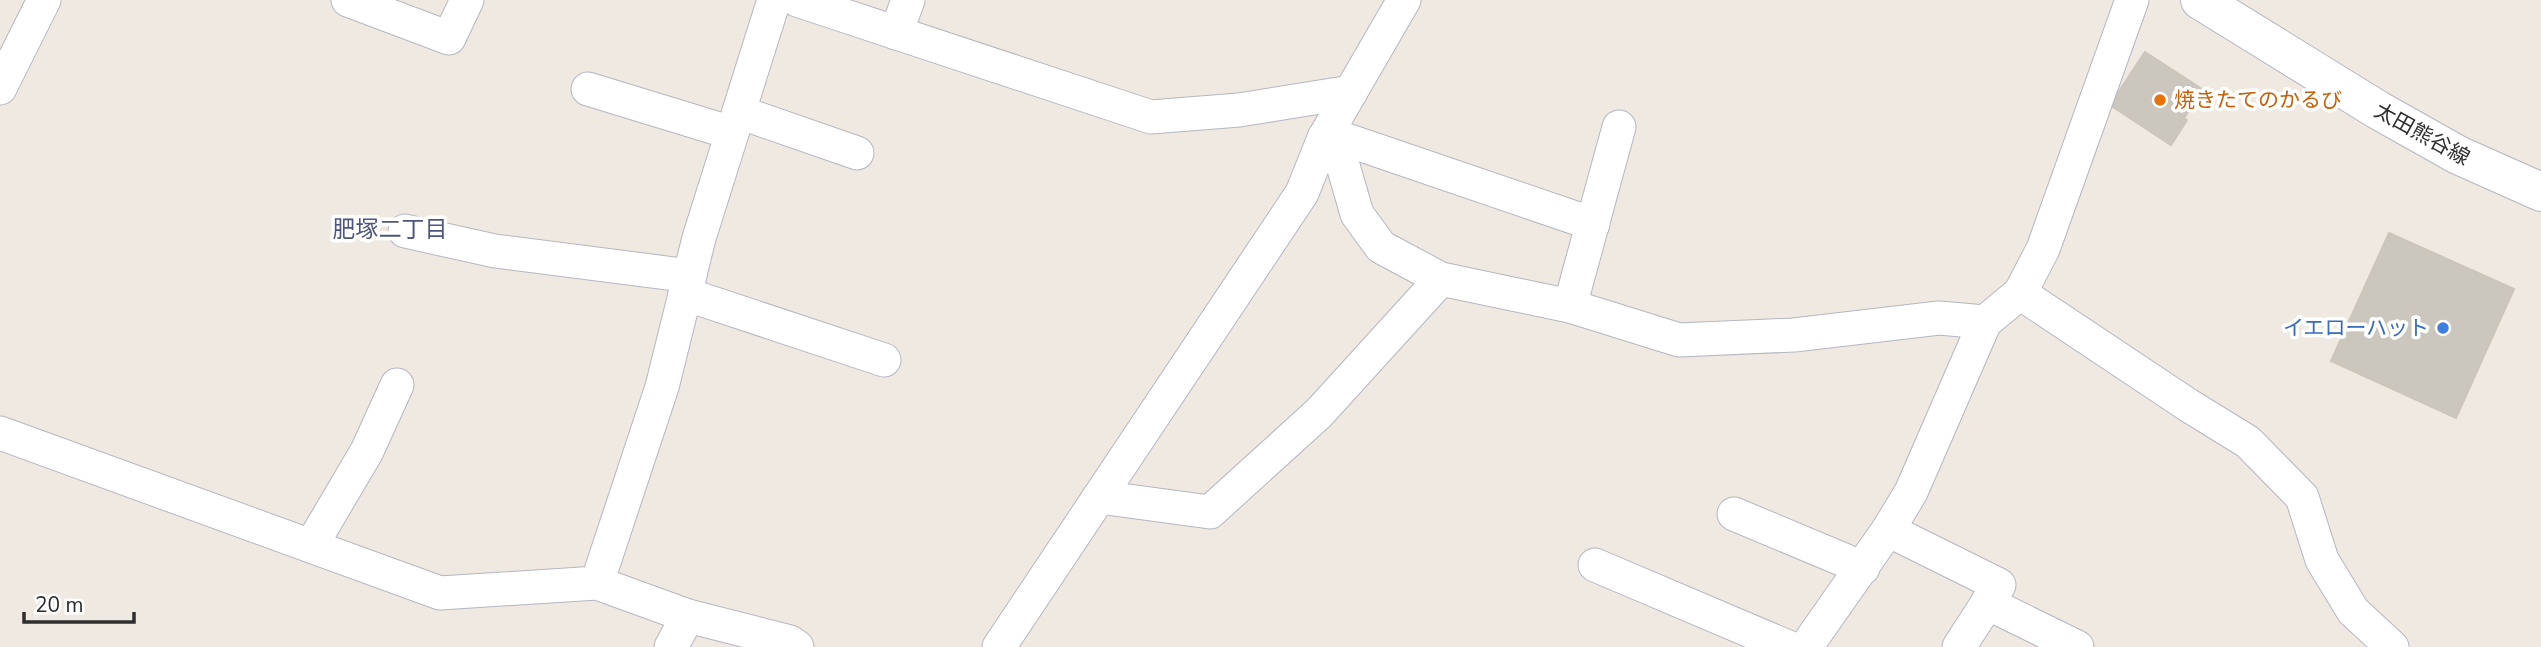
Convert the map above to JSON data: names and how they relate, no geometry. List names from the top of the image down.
{
  "streets": {
    "main road": ["太田熊谷線"]
  },
  "districts": ["肥塚二丁目"],
  "places": ["焼きたてのかるび", "イエローハット"],
  "scale_bar": "20 m"
}
